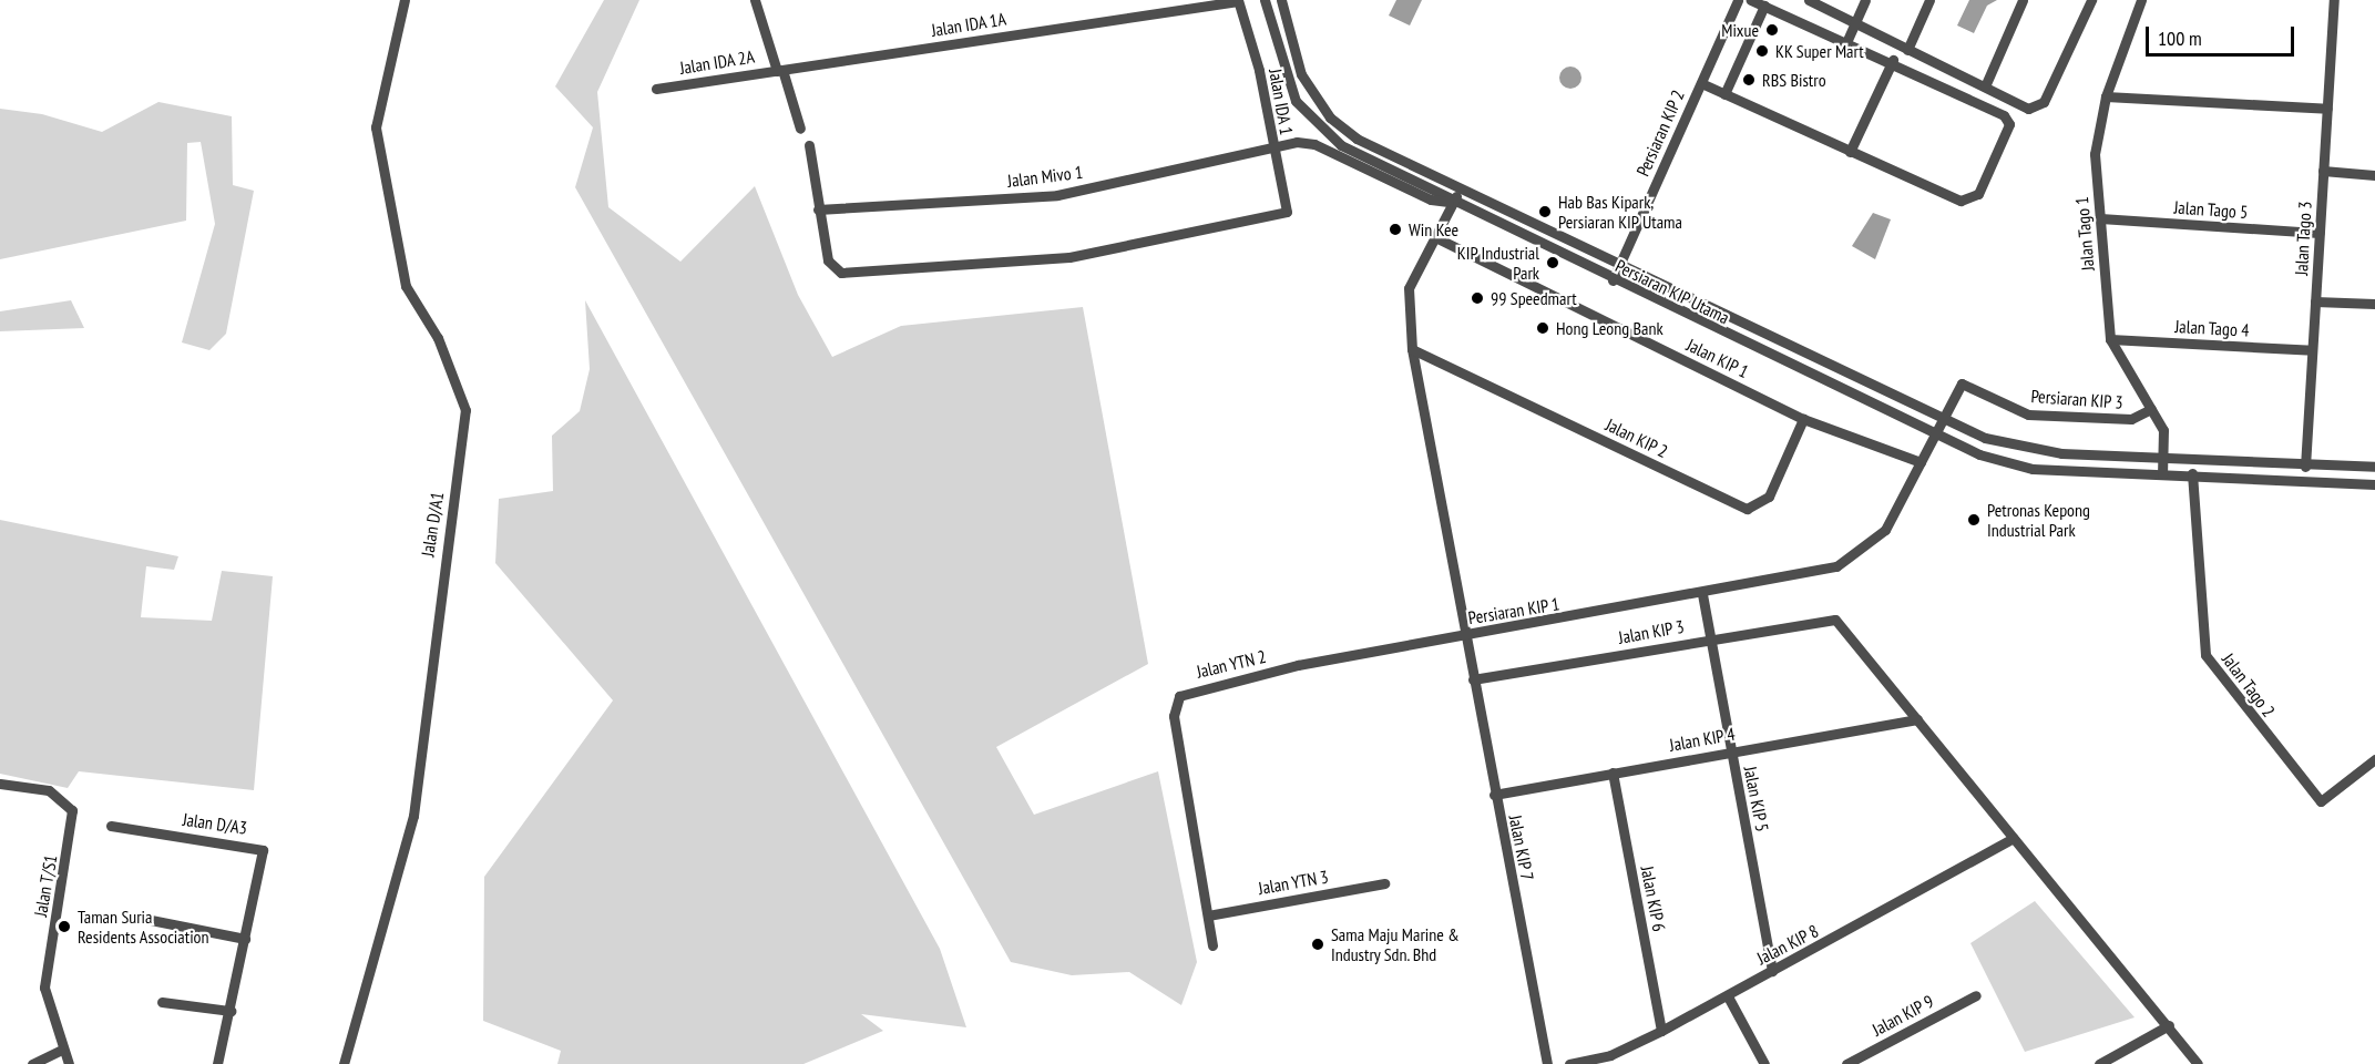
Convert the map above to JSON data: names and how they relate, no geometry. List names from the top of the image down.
{
  "streets": {
    "street": [
      "Jalan IDA 1A",
      "Jalan IDA 2A",
      "Jalan IDA 1",
      "Persiaran KIP 2",
      "Jalan Mivo 1",
      "Jalan Tago 5",
      "Jalan Tago 1",
      "Jalan Tago 3",
      "Persiaran KIP Utama",
      "Jalan Tago 4",
      "Jalan KIP 1",
      "Persiaran KIP 3",
      "Jalan KIP 2",
      "Jalan D/A1",
      "Persiaran KIP 1",
      "Jalan KIP 3",
      "Jalan YTN 2",
      "Jalan Tago 2",
      "Jalan KIP 4",
      "Jalan KIP 5",
      "Jalan D/A3",
      "Jalan KIP 7",
      "Jalan YTN 3",
      "Jalan T/S1",
      "Jalan KIP 6",
      "Jalan KIP 8",
      "Jalan KIP 9"
    ]
  },
  "crossings": [
    ["Jalan IDA 1A", "Jalan IDA 2A"],
    ["Jalan IDA 1A", "Jalan IDA 1"],
    ["Jalan IDA 1", "Jalan Mivo 1"],
    ["Persiaran KIP 2", "Persiaran KIP Utama"],
    ["Jalan Mivo 1", "Persiaran KIP Utama"],
    ["Jalan Mivo 1", "Persiaran KIP 1"],
    ["Jalan Tago 5", "Jalan Tago 1"],
    ["Jalan Tago 5", "Jalan Tago 3"],
    ["Jalan Tago 1", "Persiaran KIP Utama"],
    ["Jalan Tago 1", "Jalan Tago 4"],
    ["Jalan Tago 1", "Persiaran KIP 3"],
    ["Jalan Tago 3", "Jalan Tago 4"],
    ["Persiaran KIP Utama", "Persiaran KIP 3"],
    ["Persiaran KIP Utama", "Persiaran KIP 1"],
    ["Jalan KIP 1", "Jalan KIP 2"],
    ["Jalan KIP 1", "Persiaran KIP 1"],
    ["Persiaran KIP 3", "Persiaran KIP 1"],
    ["Jalan KIP 2", "Persiaran KIP 1"],
    ["Persiaran KIP 1", "Jalan YTN 2"],
    ["Persiaran KIP 1", "Jalan KIP 5"],
    ["Persiaran KIP 1", "Jalan KIP 7"],
    ["Jalan KIP 3", "Jalan KIP 4"],
    ["Jalan KIP 3", "Jalan KIP 5"],
    ["Jalan KIP 3", "Jalan KIP 7"],
    ["Jalan YTN 2", "Jalan KIP 7"],
    ["Jalan YTN 2", "Jalan YTN 3"],
    ["Jalan KIP 4", "Jalan KIP 5"],
    ["Jalan KIP 4", "Jalan KIP 7"],
    ["Jalan KIP 4", "Jalan KIP 6"],
    ["Jalan KIP 5", "Jalan KIP 8"],
    ["Jalan KIP 6", "Jalan KIP 8"]
  ],
  "places": [
    "Mixue",
    "KK Super Mart",
    "RBS Bistro",
    "Hab Bas Kipark, Persiaran KIP Utama",
    "Win Kee",
    "KIP Industrial Park",
    "99 Speedmart",
    "Hong Leong Bank",
    "Petronas Kepong Industrial Park",
    "Taman Suria Residents Association",
    "Sama Maju Marine & Industry Sdn. Bhd"
  ],
  "scale_bar": "100 m"
}
